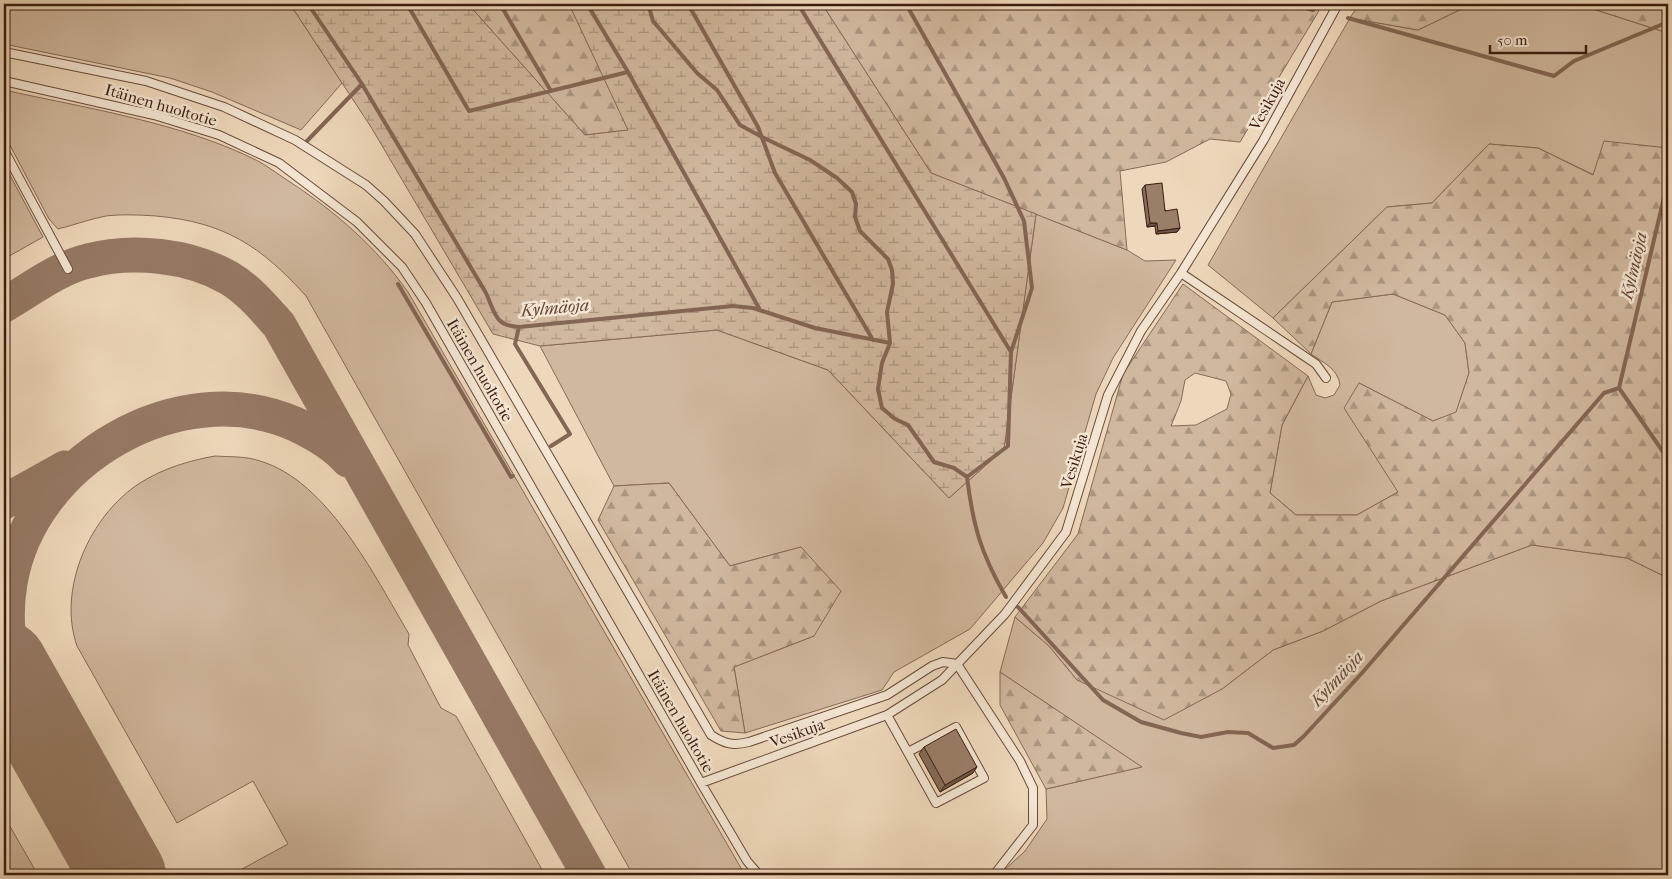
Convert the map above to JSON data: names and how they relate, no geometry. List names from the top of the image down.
{
  "streets": {
    "lane": ["Vesikuja", "Itäinen huoltotie"]
  },
  "crossings": [
    ["Vesikuja", "Itäinen huoltotie"]
  ],
  "water": ["Kylmäoja"],
  "scale_bar": "50 m"
}
